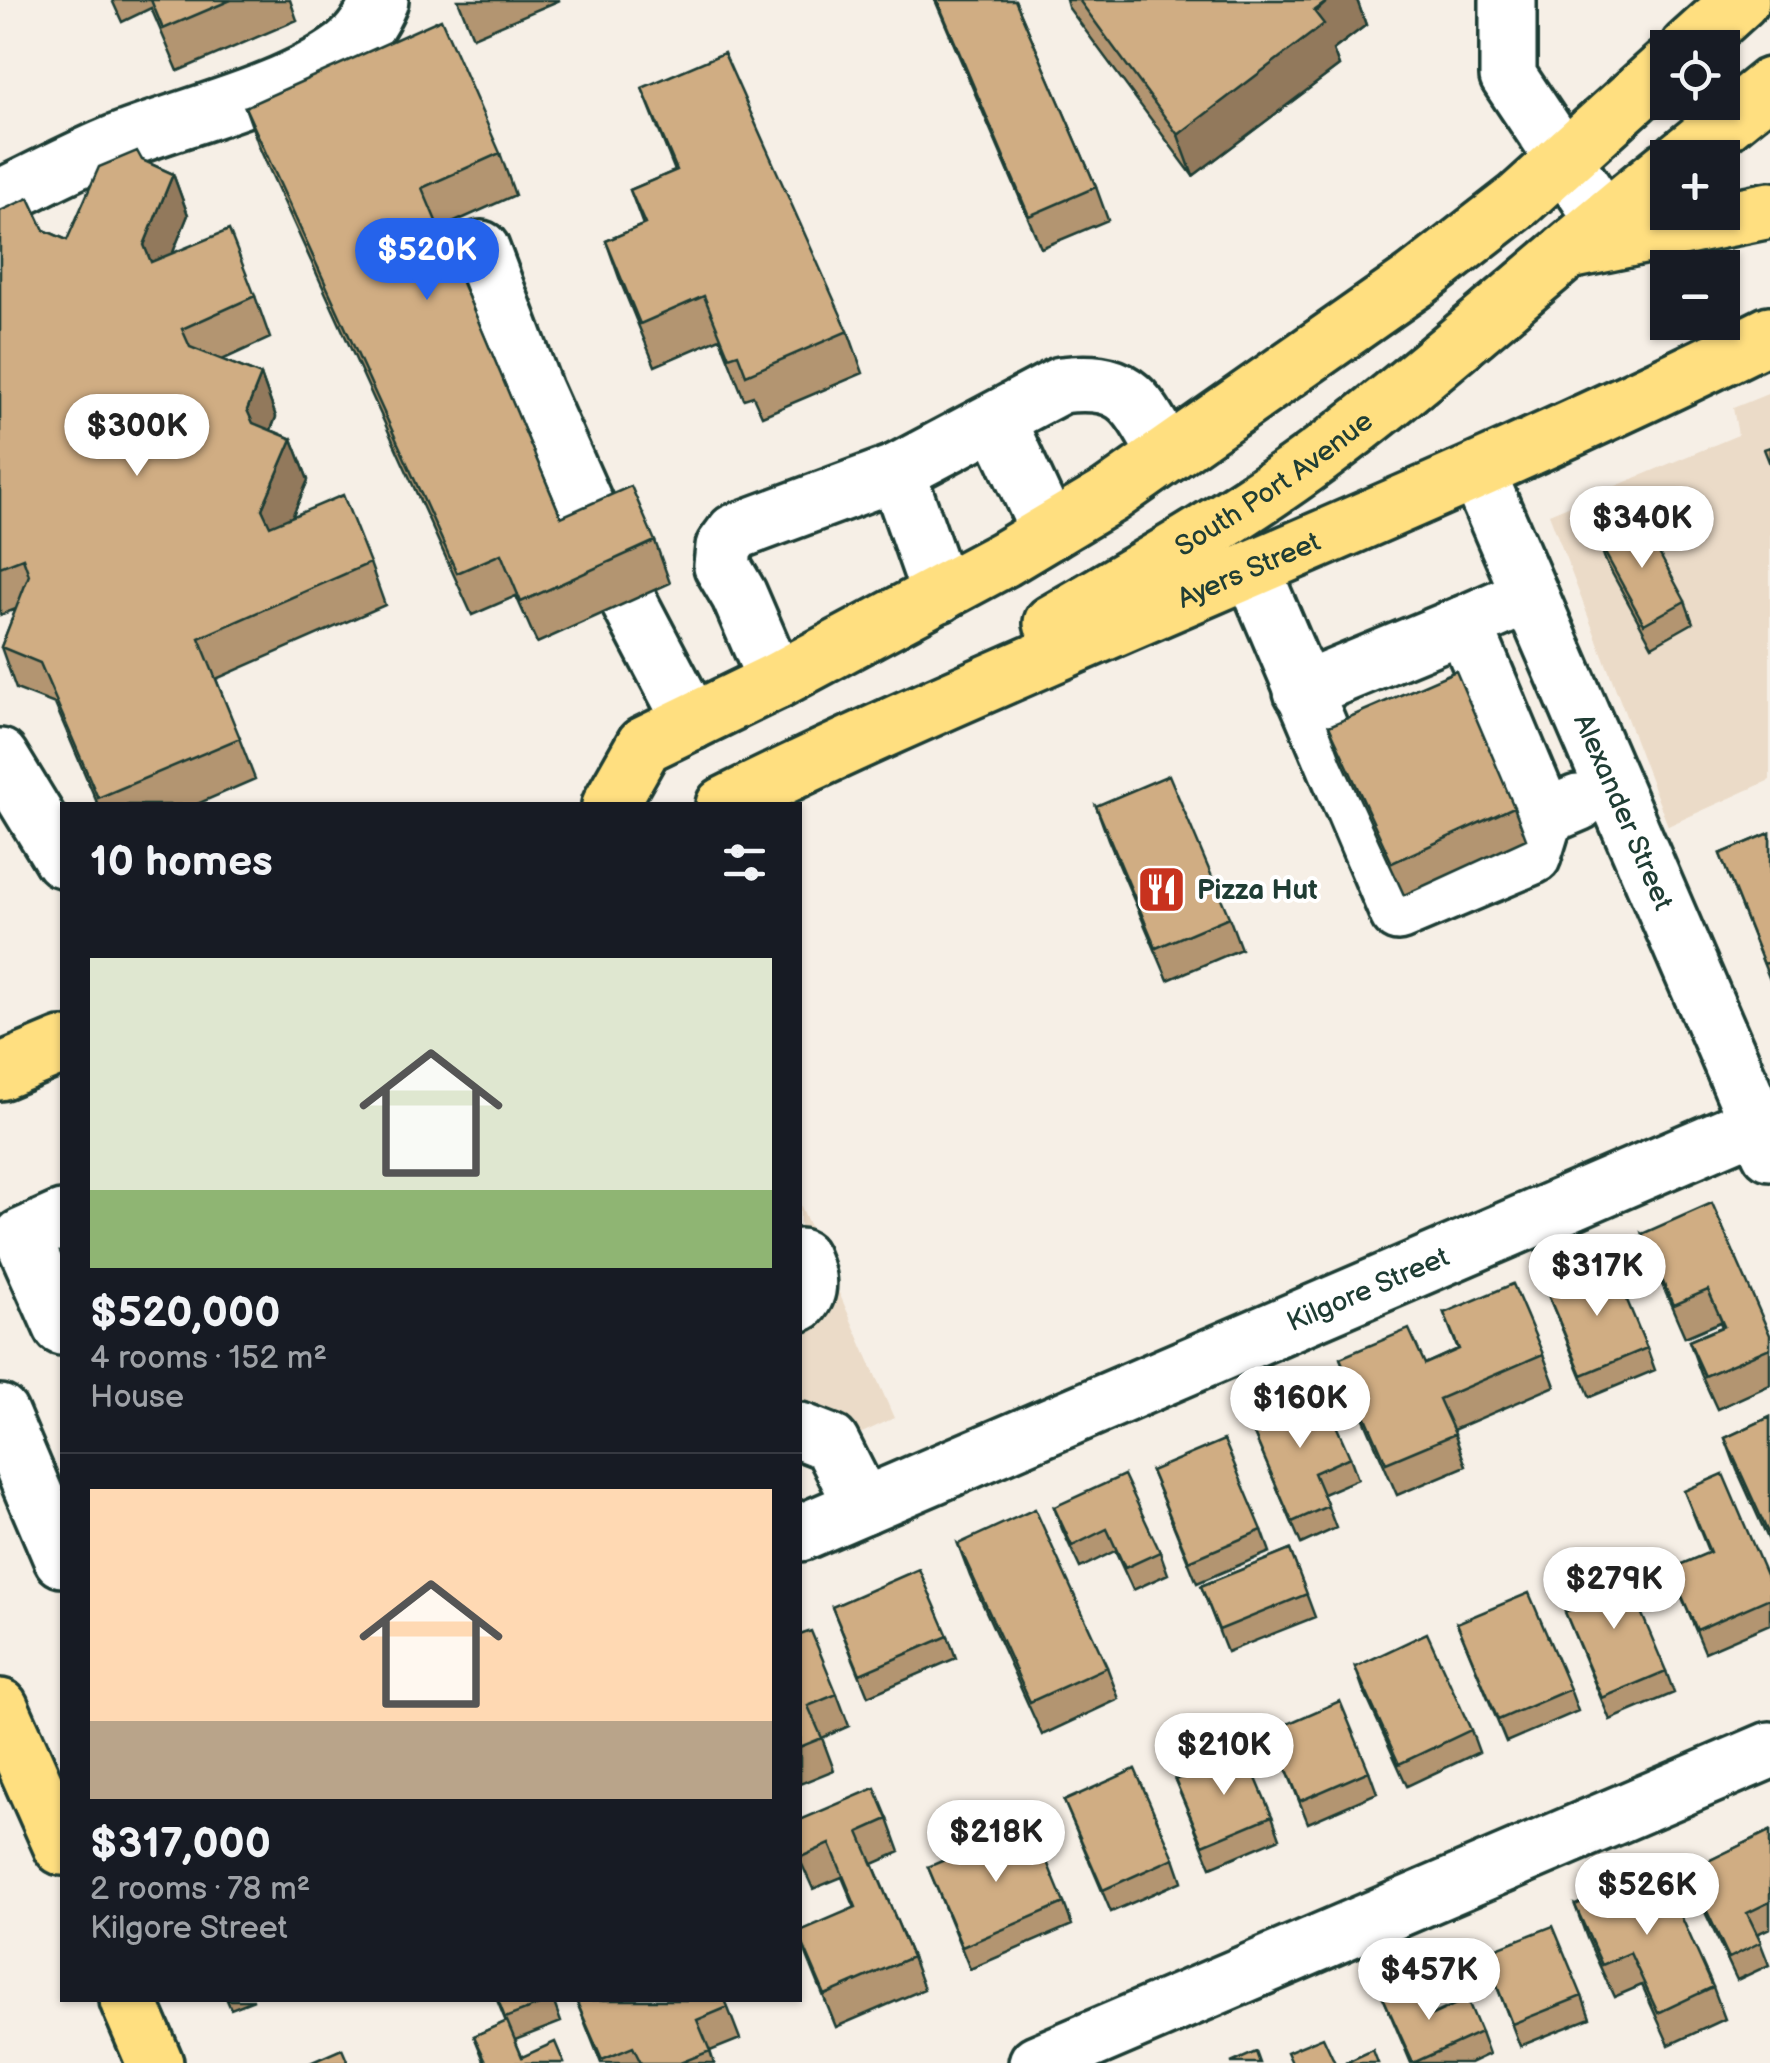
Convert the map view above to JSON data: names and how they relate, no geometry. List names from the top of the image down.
{
  "streets": {
    "main road": ["South Port Avenue", "Ayers Street"],
    "street": ["Alexander Street", "Kilgore Street"]
  },
  "crossings": [
    ["South Port Avenue", "Ayers Street"],
    ["Ayers Street", "Alexander Street"],
    ["Alexander Street", "Kilgore Street"]
  ],
  "places": {
    "restaurant": ["Pizza Hut"]
  },
  "page": {
    "map_buttons": ["+", "−"],
    "price": [
      "$520K",
      "$300K",
      "$340K",
      "$317K",
      "$160K",
      "$279K",
      "$210K",
      "$218K",
      "$526K",
      "$457K"
    ],
    "heading": "10 homes",
    "list": [
      {
        "name": "$520,000",
        "note": "4 rooms · 152 m² · House"
      },
      {
        "name": "$317,000",
        "note": "2 rooms · 78 m² · Kilgore Street"
      }
    ]
  }
}
